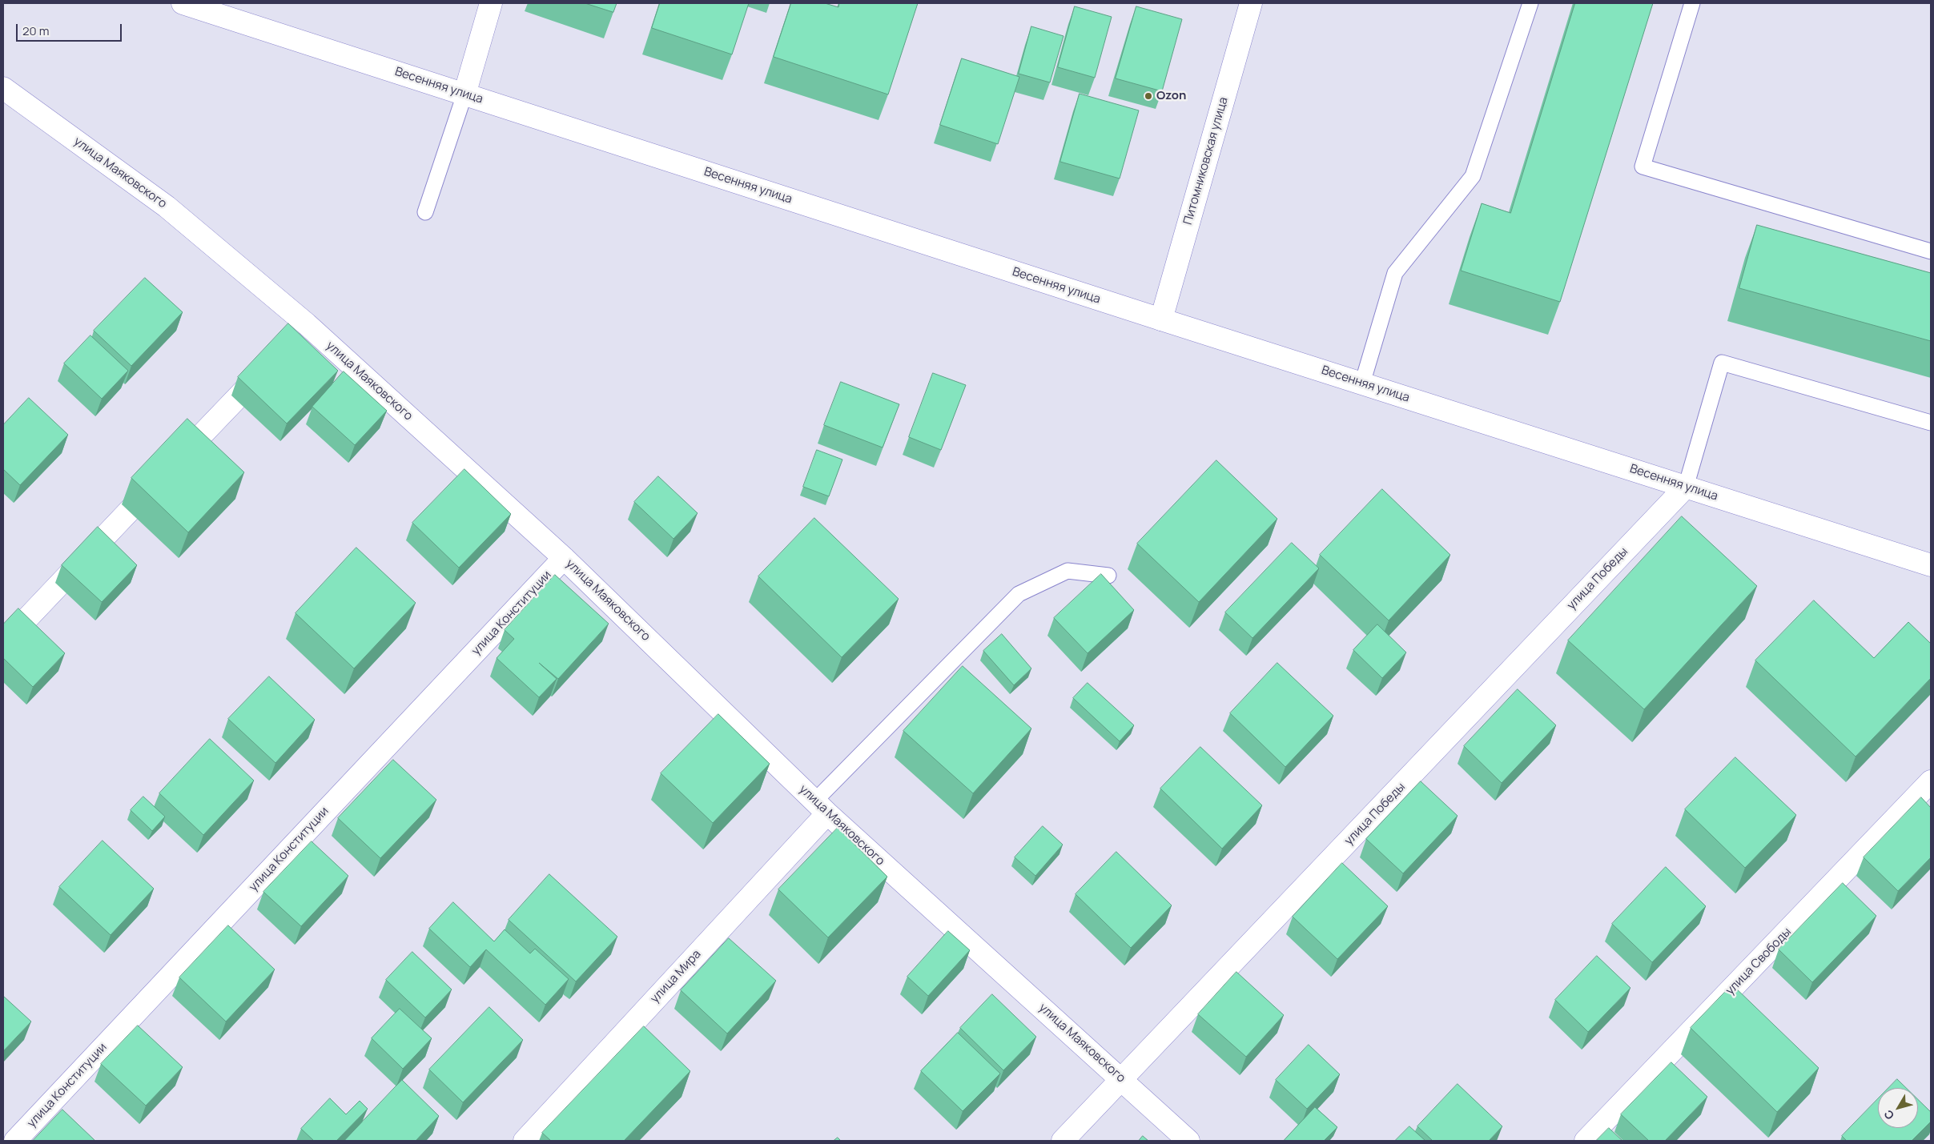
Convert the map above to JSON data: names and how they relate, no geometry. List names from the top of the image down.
{
  "streets": {
    "street": [
      "Весенняя улица",
      "Питомниковская улица",
      "улица Маяковского",
      "улица Победы",
      "улица Конституции",
      "улица Свободы",
      "улица Мира"
    ]
  },
  "crossings": [
    ["Весенняя улица", "Питомниковская улица"],
    ["Весенняя улица", "улица Победы"],
    ["улица Маяковского", "улица Победы"],
    ["улица Маяковского", "улица Конституции"],
    ["улица Маяковского", "улица Мира"]
  ],
  "places": ["Ozon"],
  "scale_bar": "20 m",
  "north": "bottom left"
}
